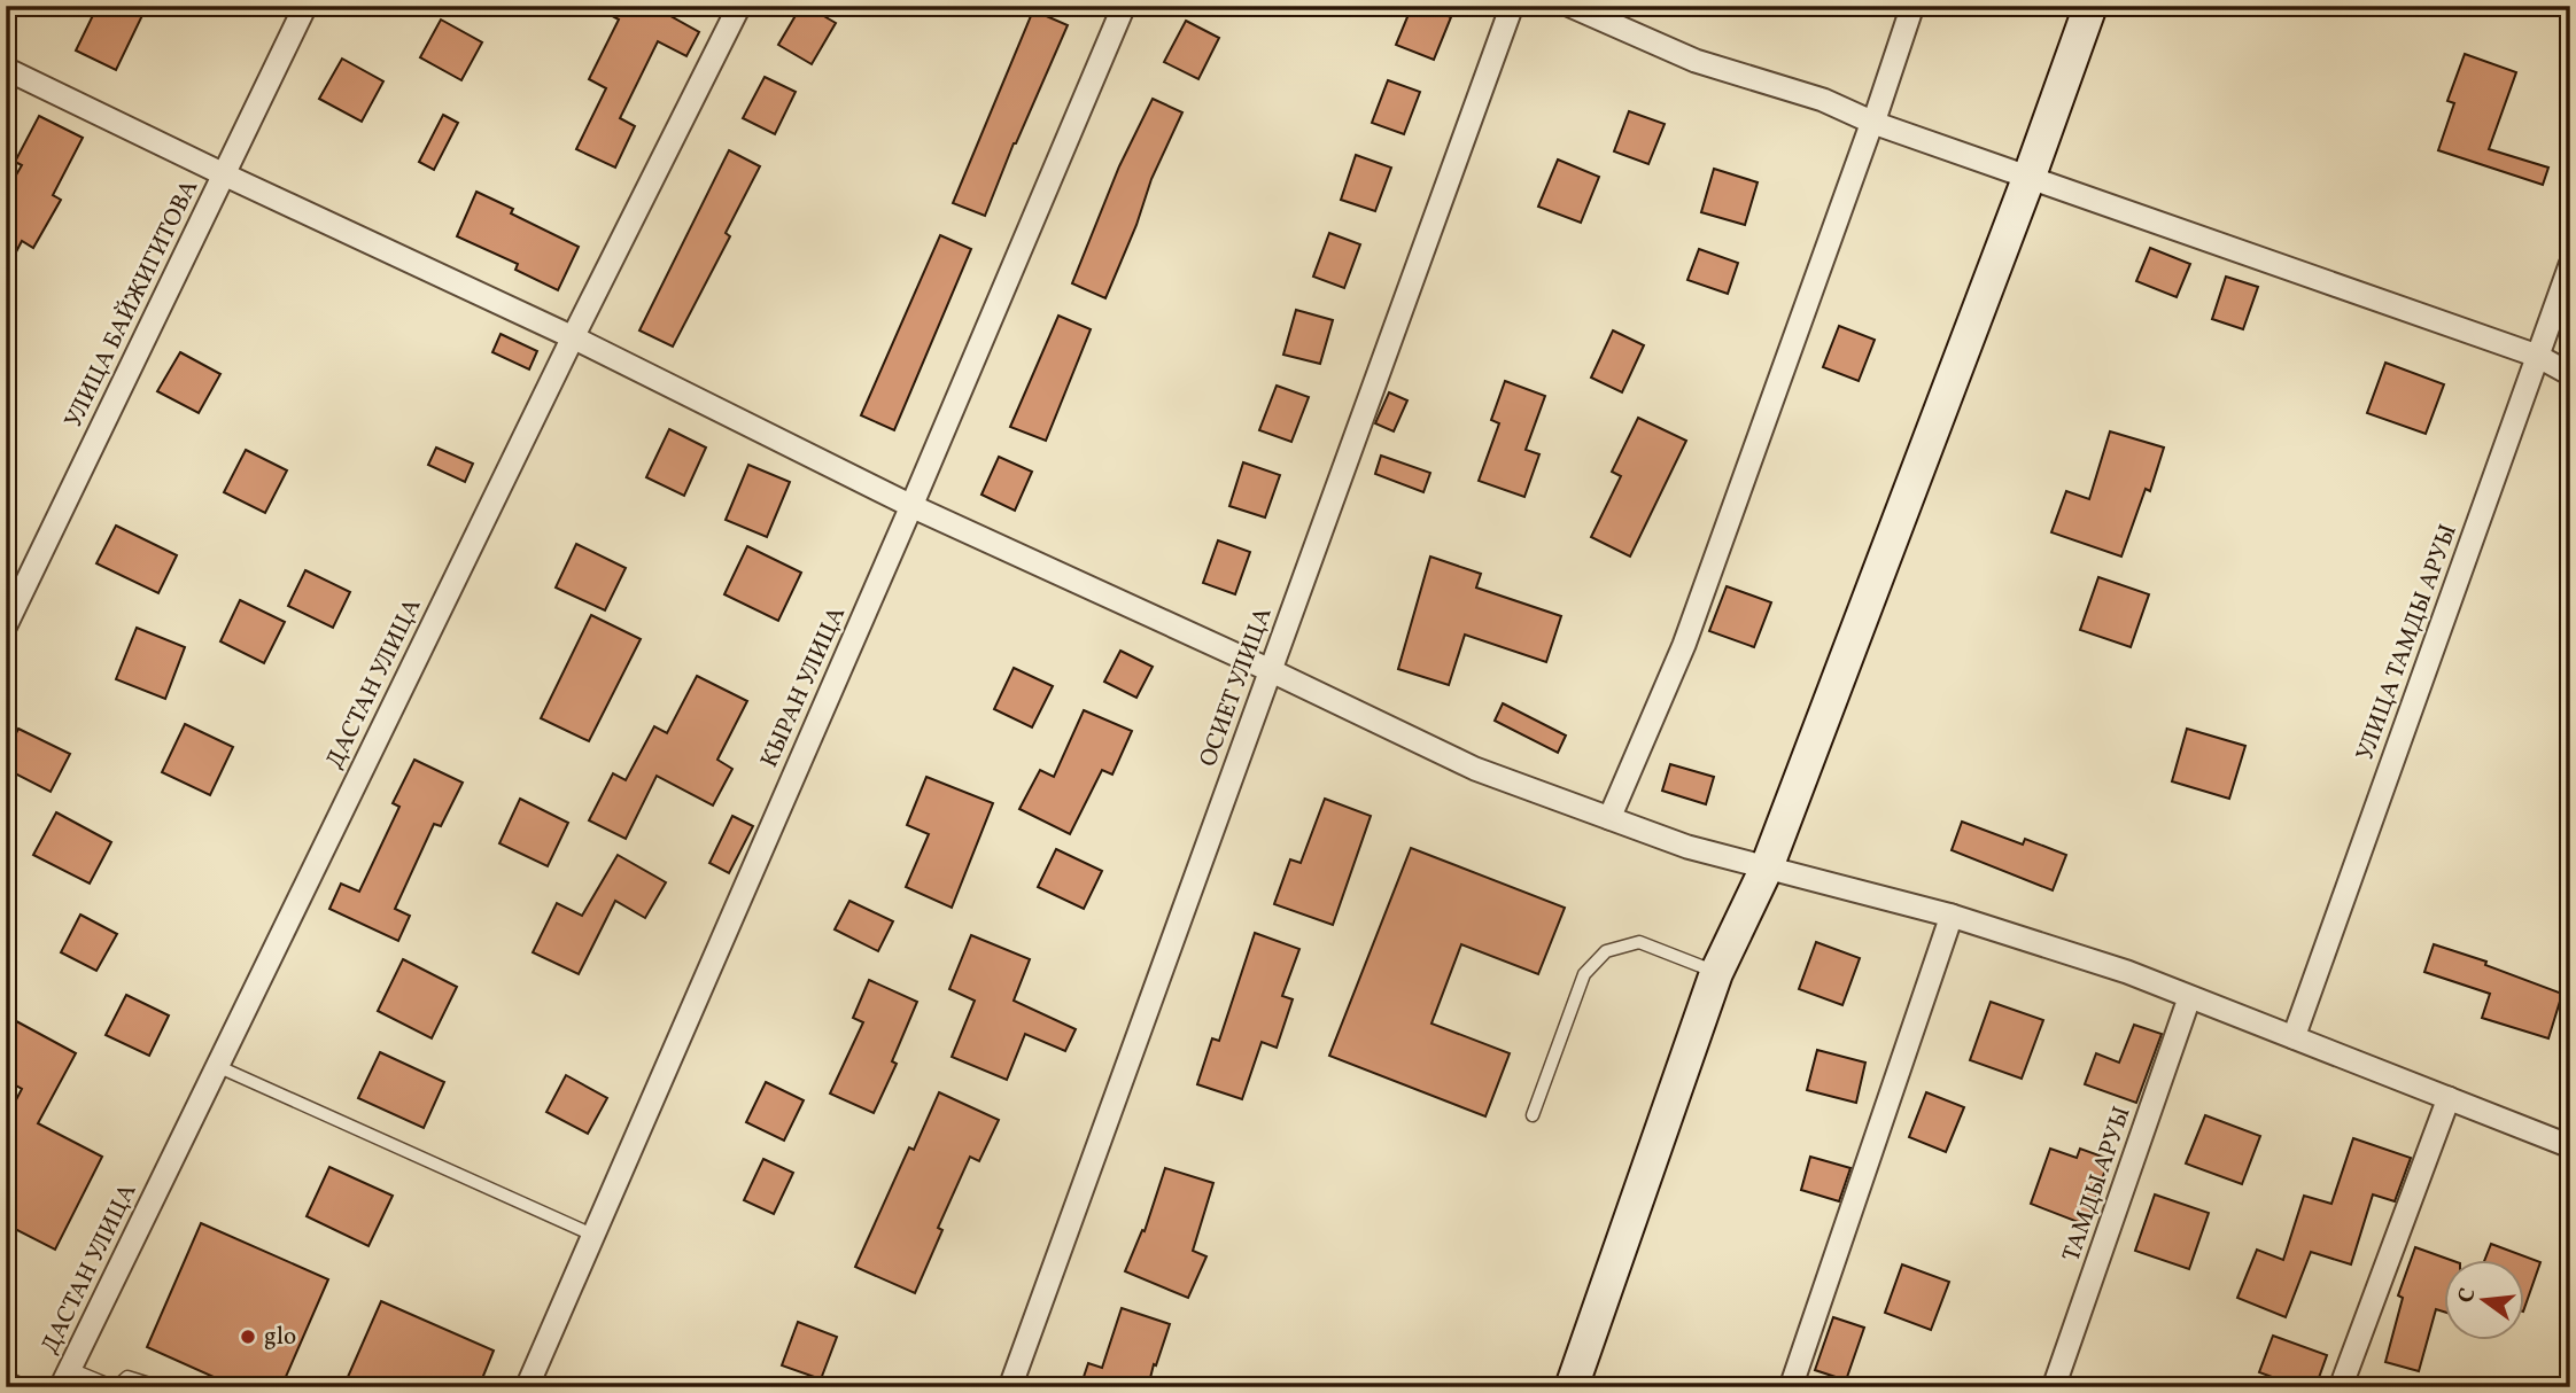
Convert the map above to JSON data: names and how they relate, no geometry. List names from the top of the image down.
{
  "streets": {
    "street": [
      "УЛИЦА БАЙЖИГИТОВА",
      "УЛИЦА ТАМДЫ АРУЫ",
      "ДАСТАН УЛИЦА",
      "КЫРАН УЛИЦА",
      "ОСИЕТ УЛИЦА",
      "ТАМДЫ АРУЫ"
    ]
  },
  "places": ["glo"],
  "north": "left"
}
